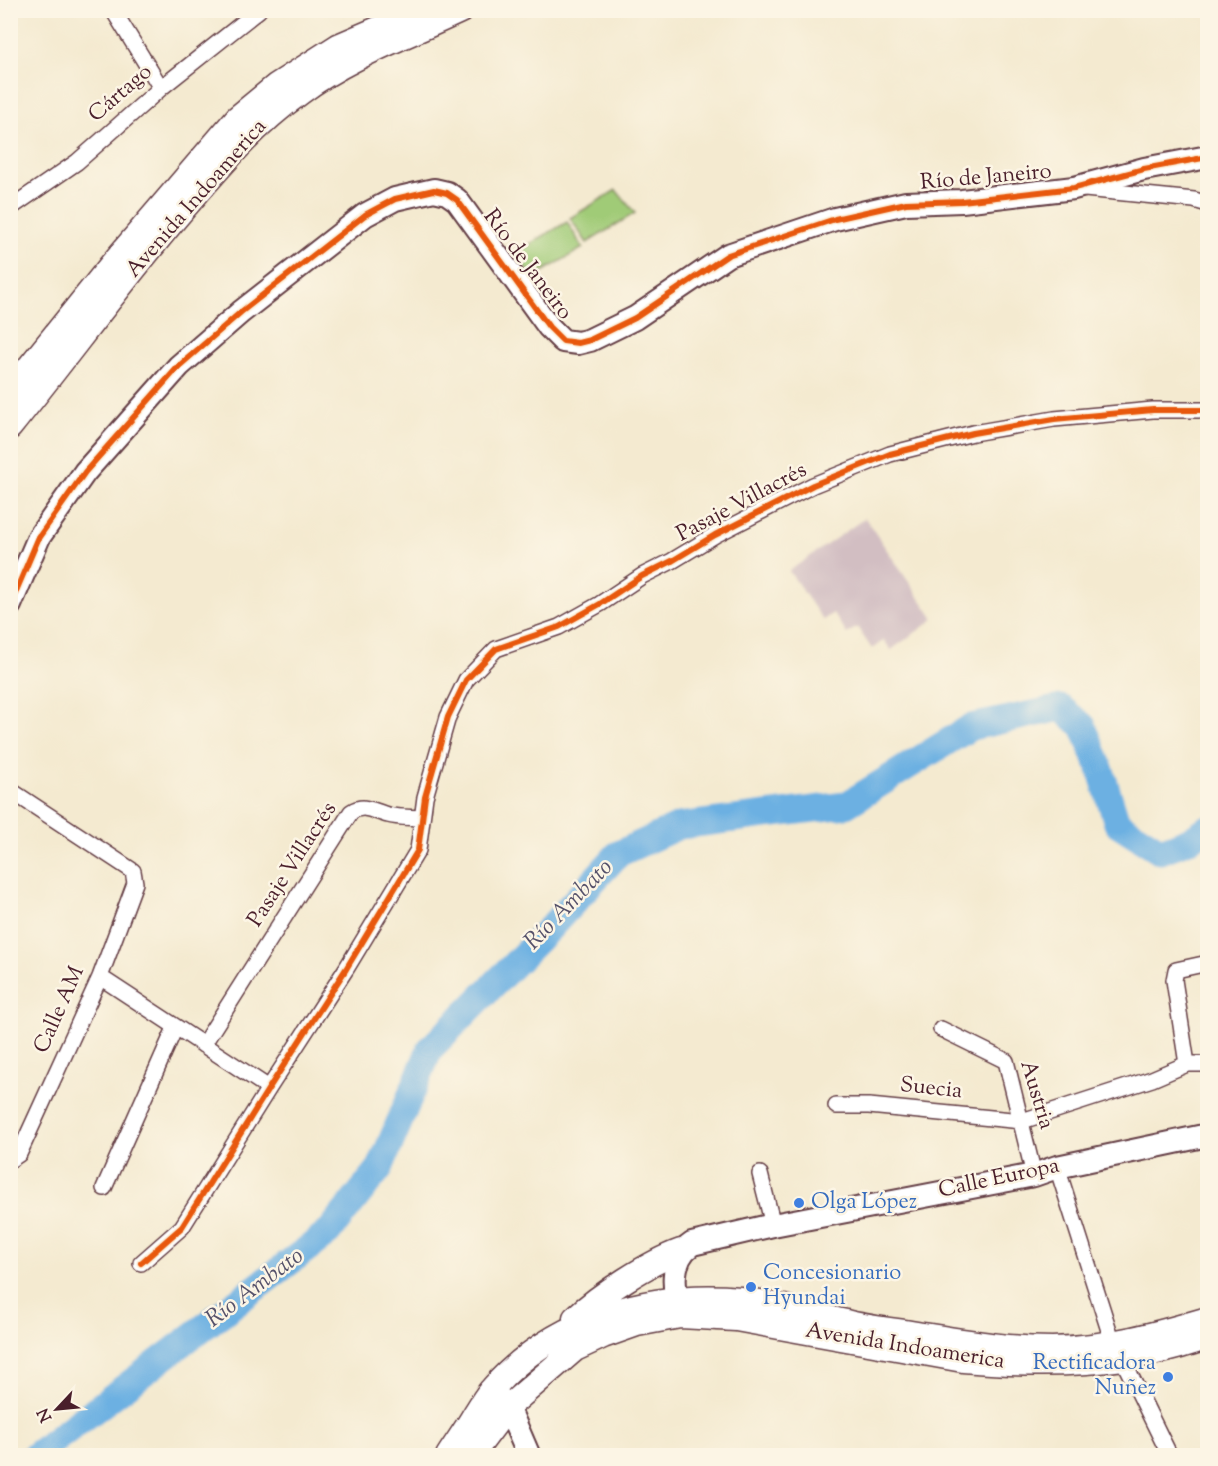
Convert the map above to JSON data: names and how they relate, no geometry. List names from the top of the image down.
{
  "streets": {
    "main road": ["Avenida Indoamerica"],
    "street": [
      "Cártago",
      "Río de Janeiro",
      "Pasaje Villacrés",
      "Calle AM",
      "Suecia",
      "Austria",
      "Calle Europa"
    ]
  },
  "crossings": [
    ["Suecia", "Austria"],
    ["Austria", "Calle Europa"]
  ],
  "water": ["Río Ambato"],
  "places": ["Olga López", "Concesionario Hyundai", "Rectificadora Nuñez"],
  "north": "bottom left"
}
